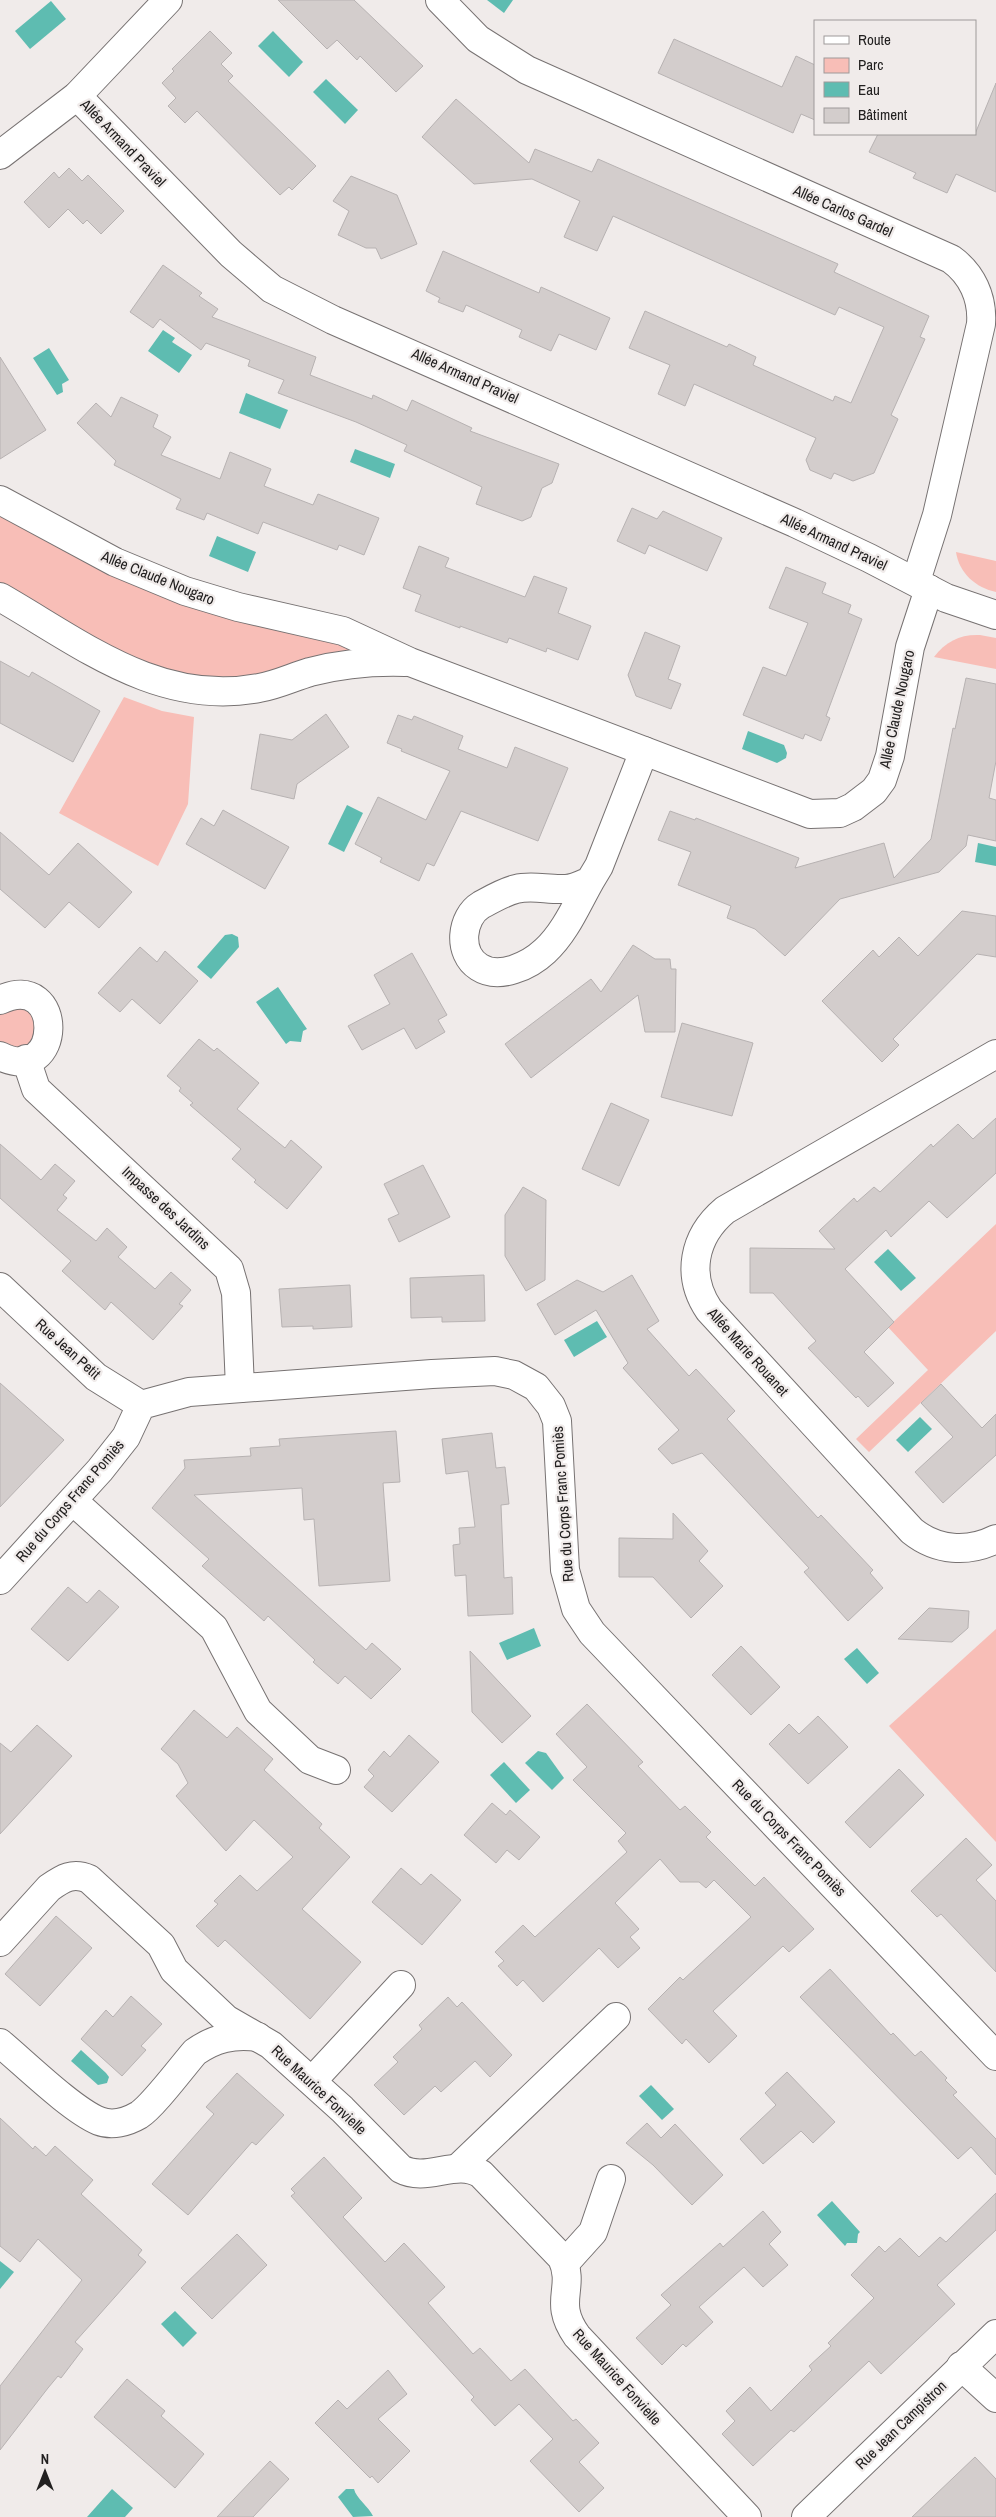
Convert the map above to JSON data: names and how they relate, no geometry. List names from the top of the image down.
{
  "streets": {
    "street": [
      "Allée Armand Praviel",
      "Allée Carlos Gardel",
      "Allée Claude Nougaro",
      "Impasse des Jardins",
      "Rue Jean Petit",
      "Allée Marie Rouanet",
      "Rue du Corps Franc Pomiès",
      "Rue Maurice Fonvielle",
      "Rue Jean Campistron"
    ]
  },
  "crossings": [
    ["Allée Armand Praviel", "Allée Carlos Gardel"],
    ["Allée Armand Praviel", "Allée Claude Nougaro"],
    ["Allée Carlos Gardel", "Allée Claude Nougaro"],
    ["Impasse des Jardins", "Rue du Corps Franc Pomiès"],
    ["Rue Jean Petit", "Rue du Corps Franc Pomiès"]
  ],
  "legend": [
    "Route",
    "Parc",
    "Eau",
    "Bâtiment"
  ],
  "north": "top"
}
